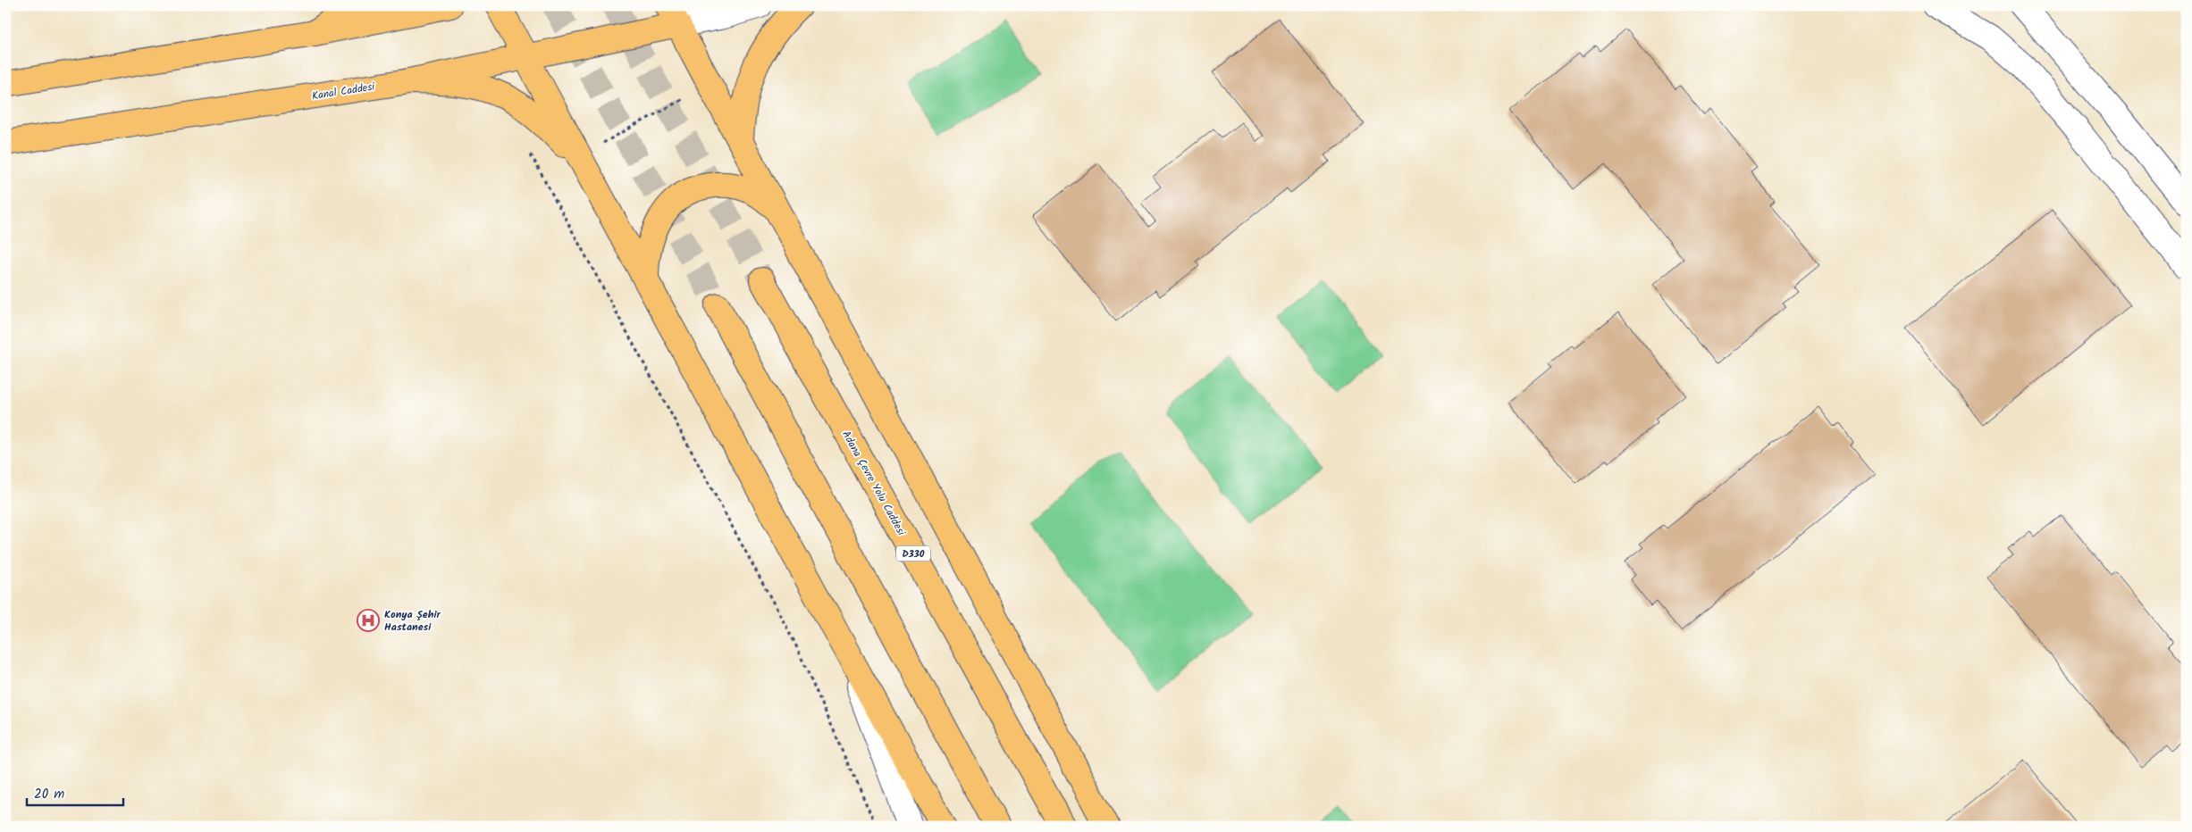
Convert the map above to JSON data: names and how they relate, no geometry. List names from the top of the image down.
{
  "streets": {
    "main road": ["Kanal Caddesi", "Adana Çevre Yolu Caddesi", "D330"]
  },
  "places": {
    "hospital": ["Konya Şehir Hastanesi"]
  },
  "scale_bar": "20 m"
}
